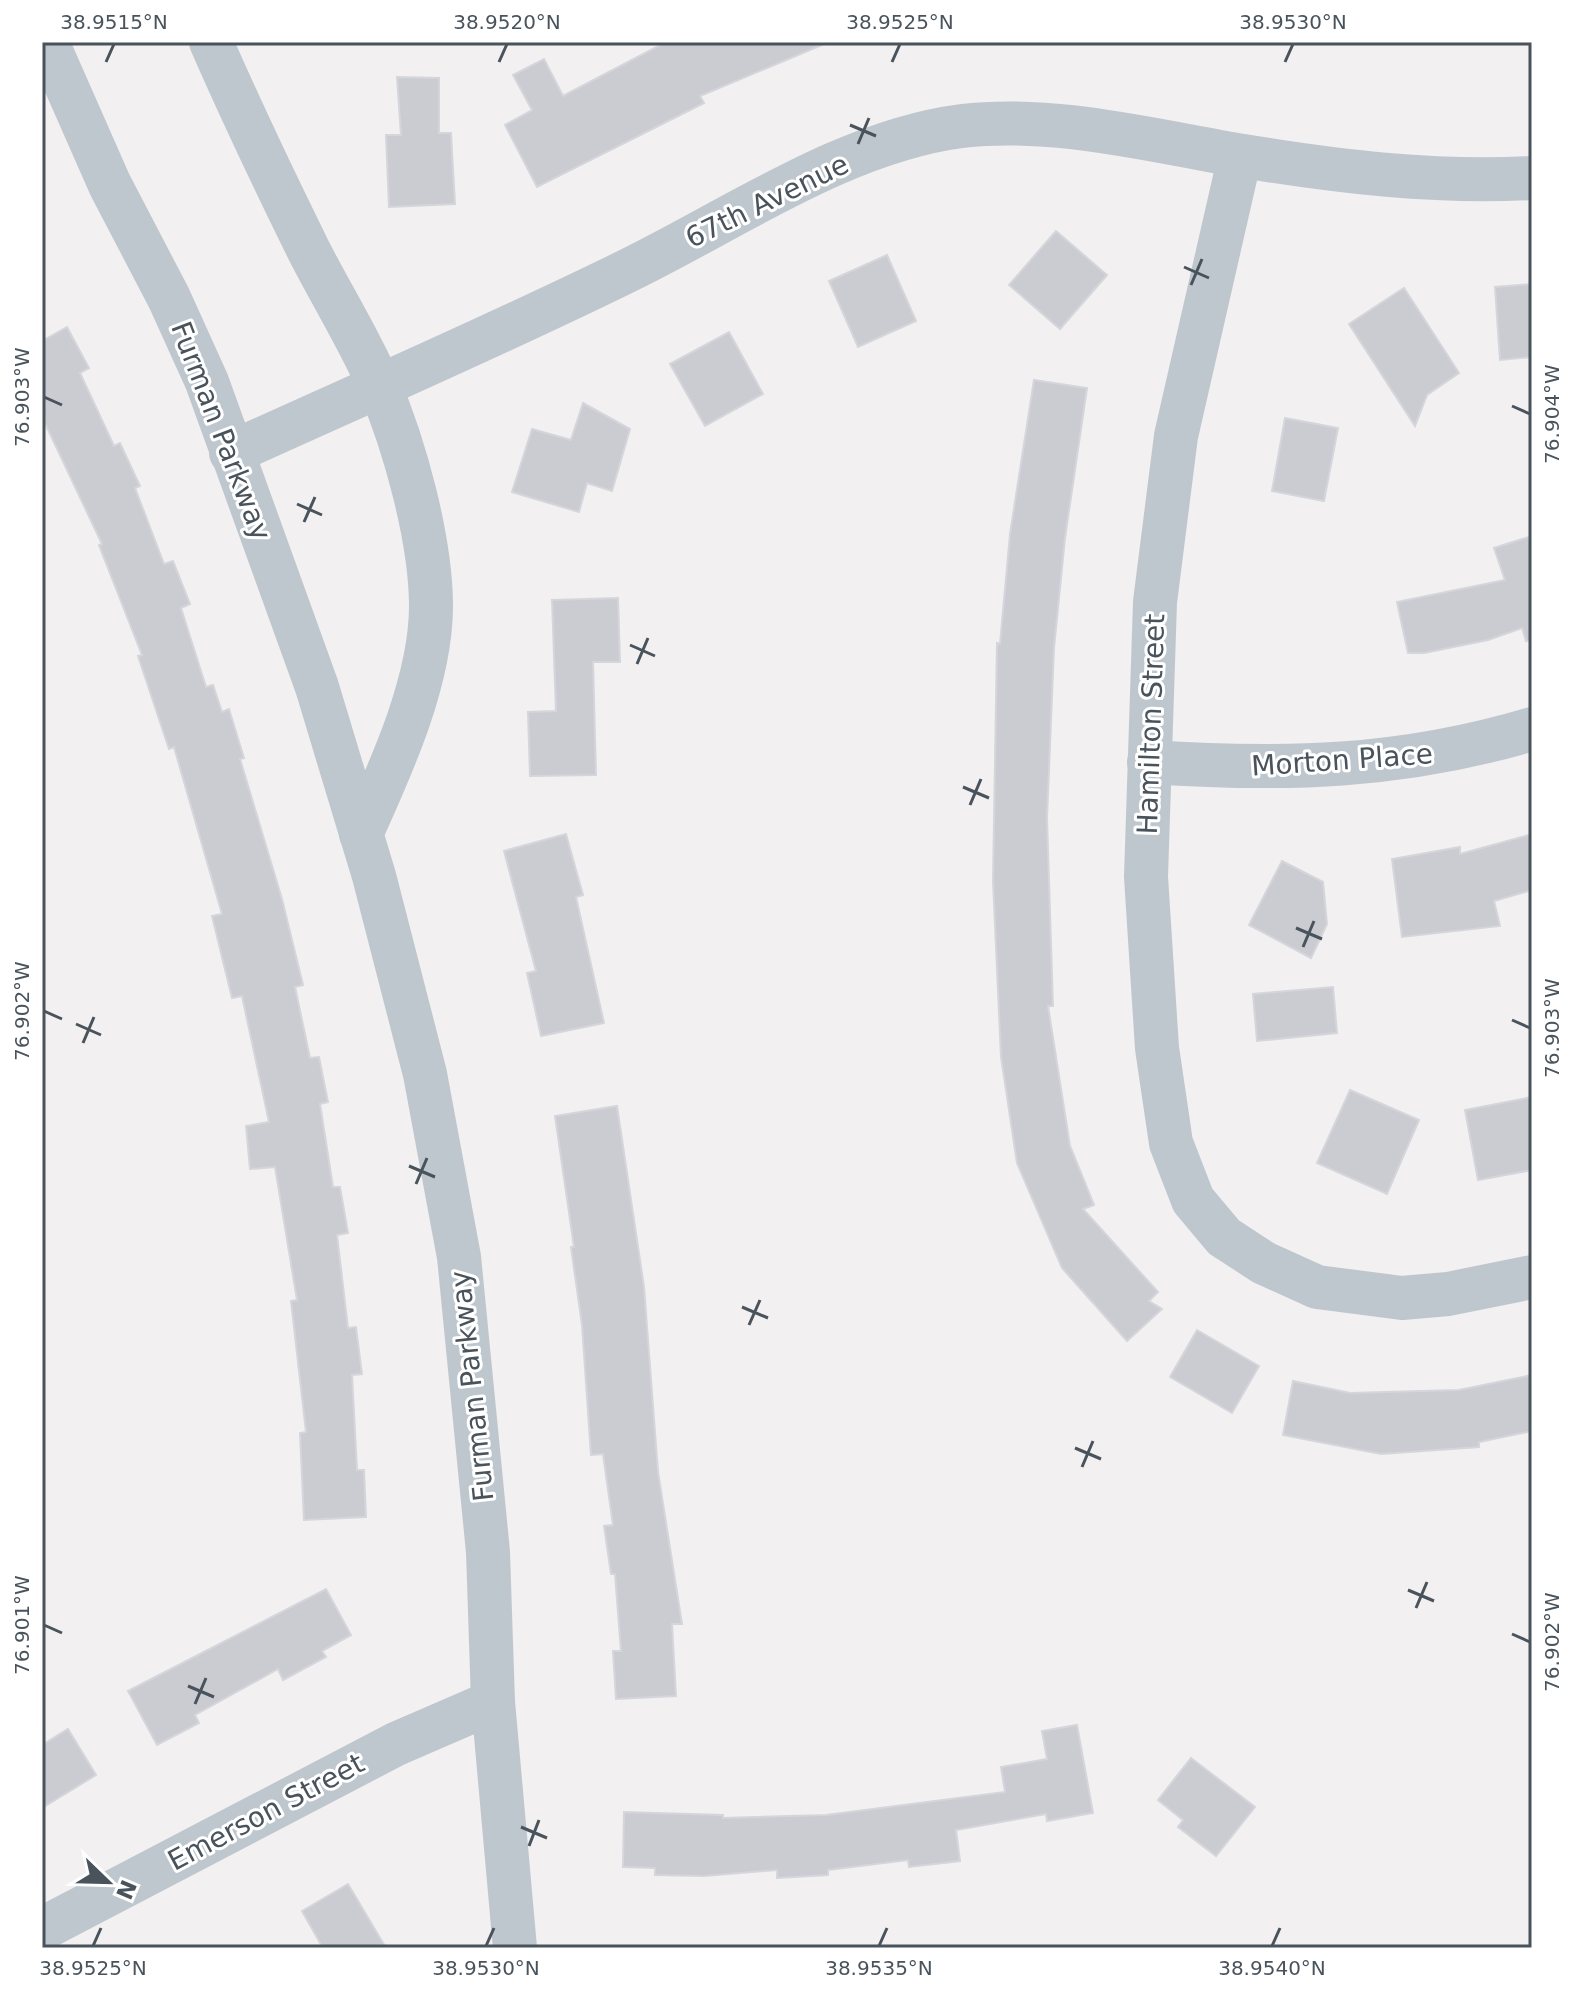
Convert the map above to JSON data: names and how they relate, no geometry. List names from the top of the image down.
{
  "streets": {
    "street": [
      "67th Avenue",
      "Furman Parkway",
      "Hamilton Street",
      "Morton Place",
      "Emerson Street"
    ]
  },
  "crossings": [
    ["67th Avenue", "Furman Parkway"],
    ["67th Avenue", "Hamilton Street"],
    ["Furman Parkway", "Emerson Street"],
    ["Hamilton Street", "Morton Place"]
  ],
  "north": "bottom right",
  "coordinates": [
    "38.9515°N",
    "38.9520°N",
    "38.9525°N",
    "38.9530°N",
    "76.903°W",
    "76.904°W",
    "76.902°W",
    "76.901°W",
    "38.9535°N",
    "38.9540°N"
  ]
}
